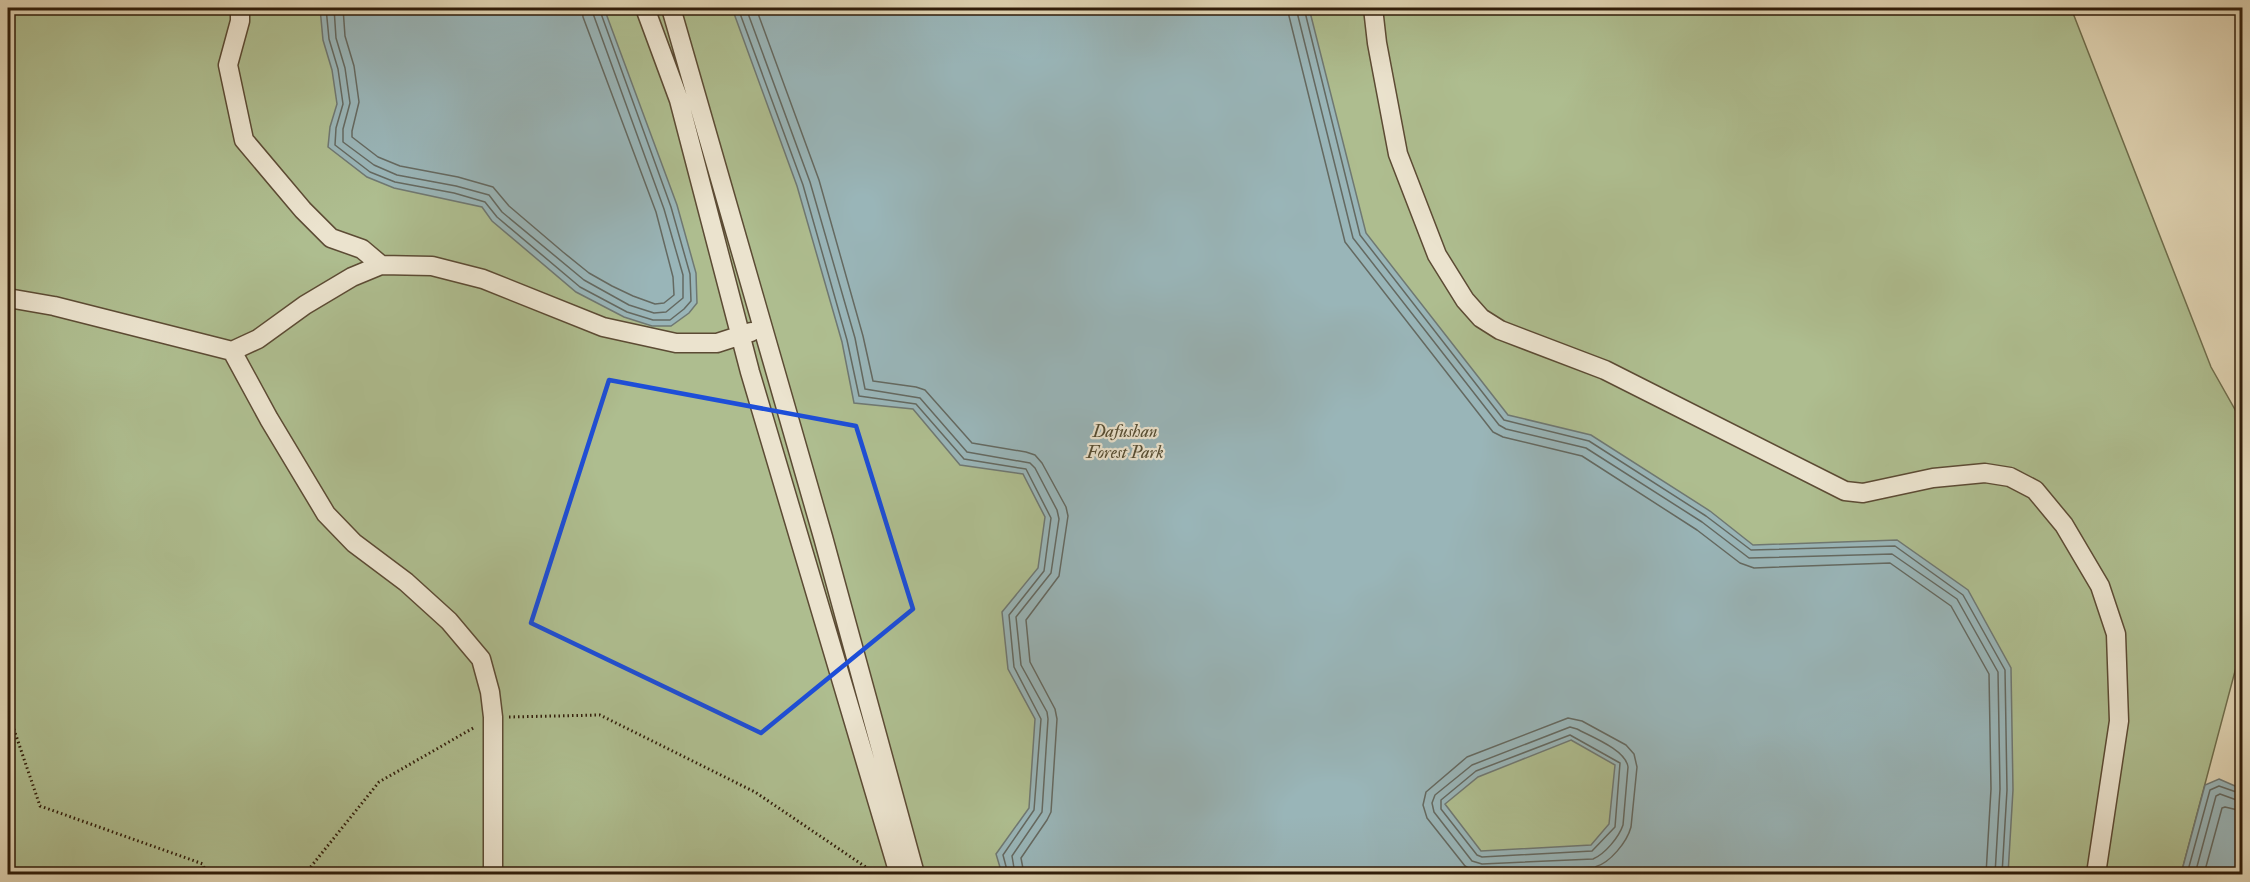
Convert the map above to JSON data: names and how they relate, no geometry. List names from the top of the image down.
{
  "parks": ["Dafushan Forest Park"]
}
